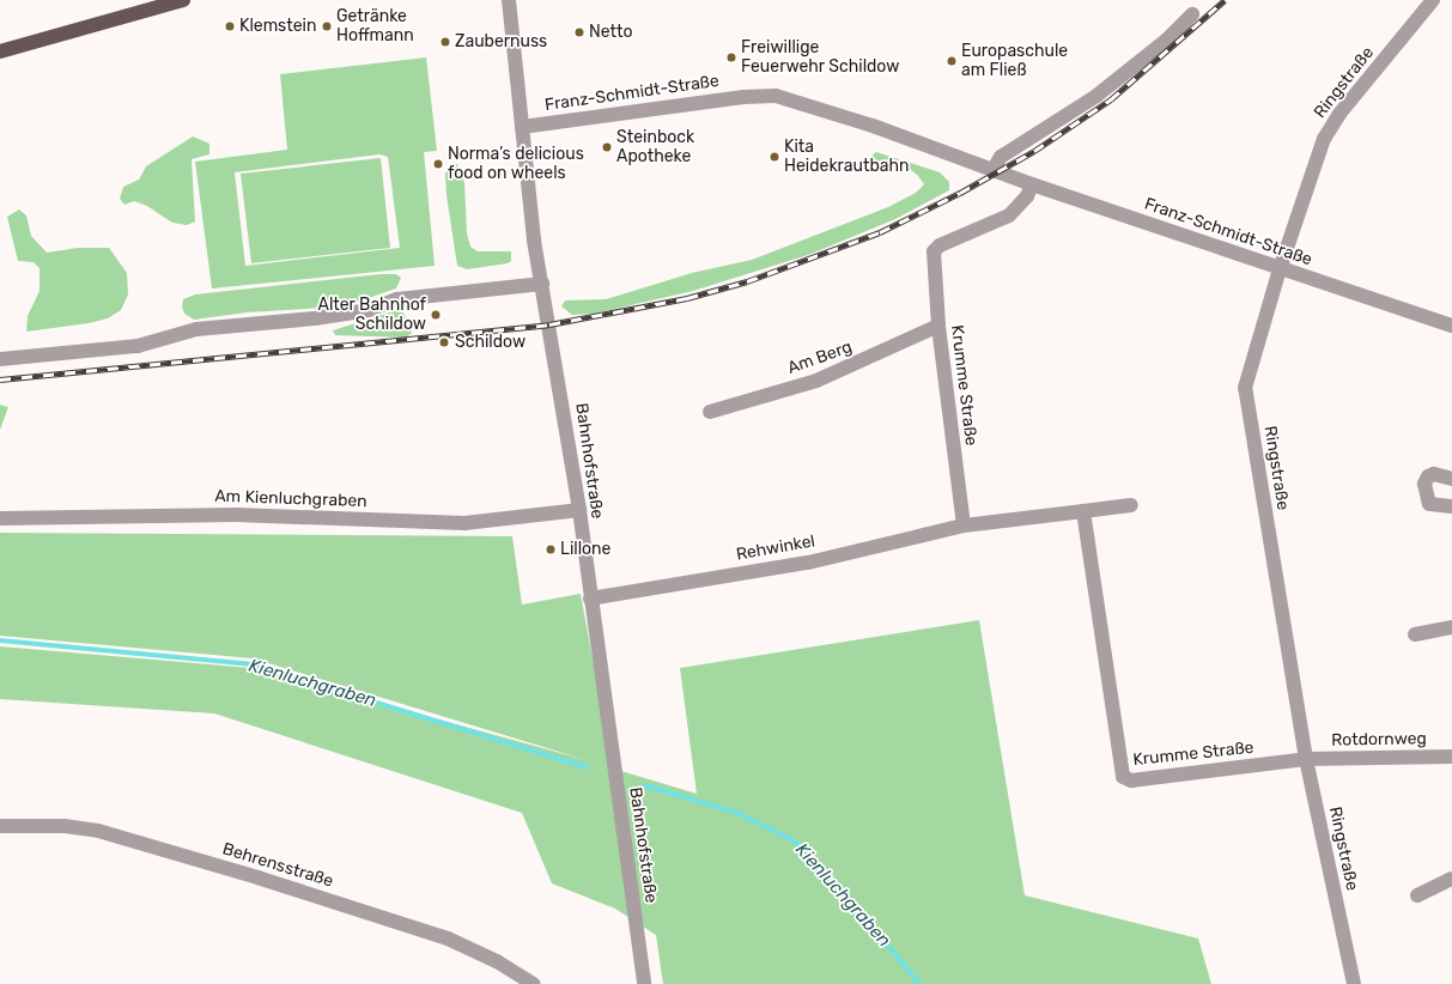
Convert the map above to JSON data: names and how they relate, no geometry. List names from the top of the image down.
{
  "streets": {
    "street": [
      "Ringstraße",
      "Franz-Schmidt-Straße",
      "Am Berg",
      "Krumme Straße",
      "Bahnhofstraße",
      "Am Kienluchgraben",
      "Rehwinkel",
      "Rotdornweg",
      "Behrensstraße"
    ]
  },
  "crossings": [
    ["Ringstraße", "Franz-Schmidt-Straße"],
    ["Ringstraße", "Krumme Straße"],
    ["Ringstraße", "Rotdornweg"],
    ["Franz-Schmidt-Straße", "Krumme Straße"],
    ["Franz-Schmidt-Straße", "Bahnhofstraße"],
    ["Am Berg", "Krumme Straße"],
    ["Krumme Straße", "Rehwinkel"],
    ["Krumme Straße", "Rotdornweg"],
    ["Bahnhofstraße", "Am Kienluchgraben"],
    ["Bahnhofstraße", "Rehwinkel"]
  ],
  "water": ["Kienluchgraben"],
  "places": [
    "Klemstein",
    "Getränke Hoffmann",
    "Netto",
    "Zaubernuss",
    "Freiwillige Feuerwehr Schildow",
    "Europaschule am Fließ",
    "Steinbock Apotheke",
    "Kita Heidekrautbahn",
    "Norma’s delicious food on wheels",
    "Alter Bahnhof Schildow",
    "Schildow",
    "Lillone"
  ]
}
